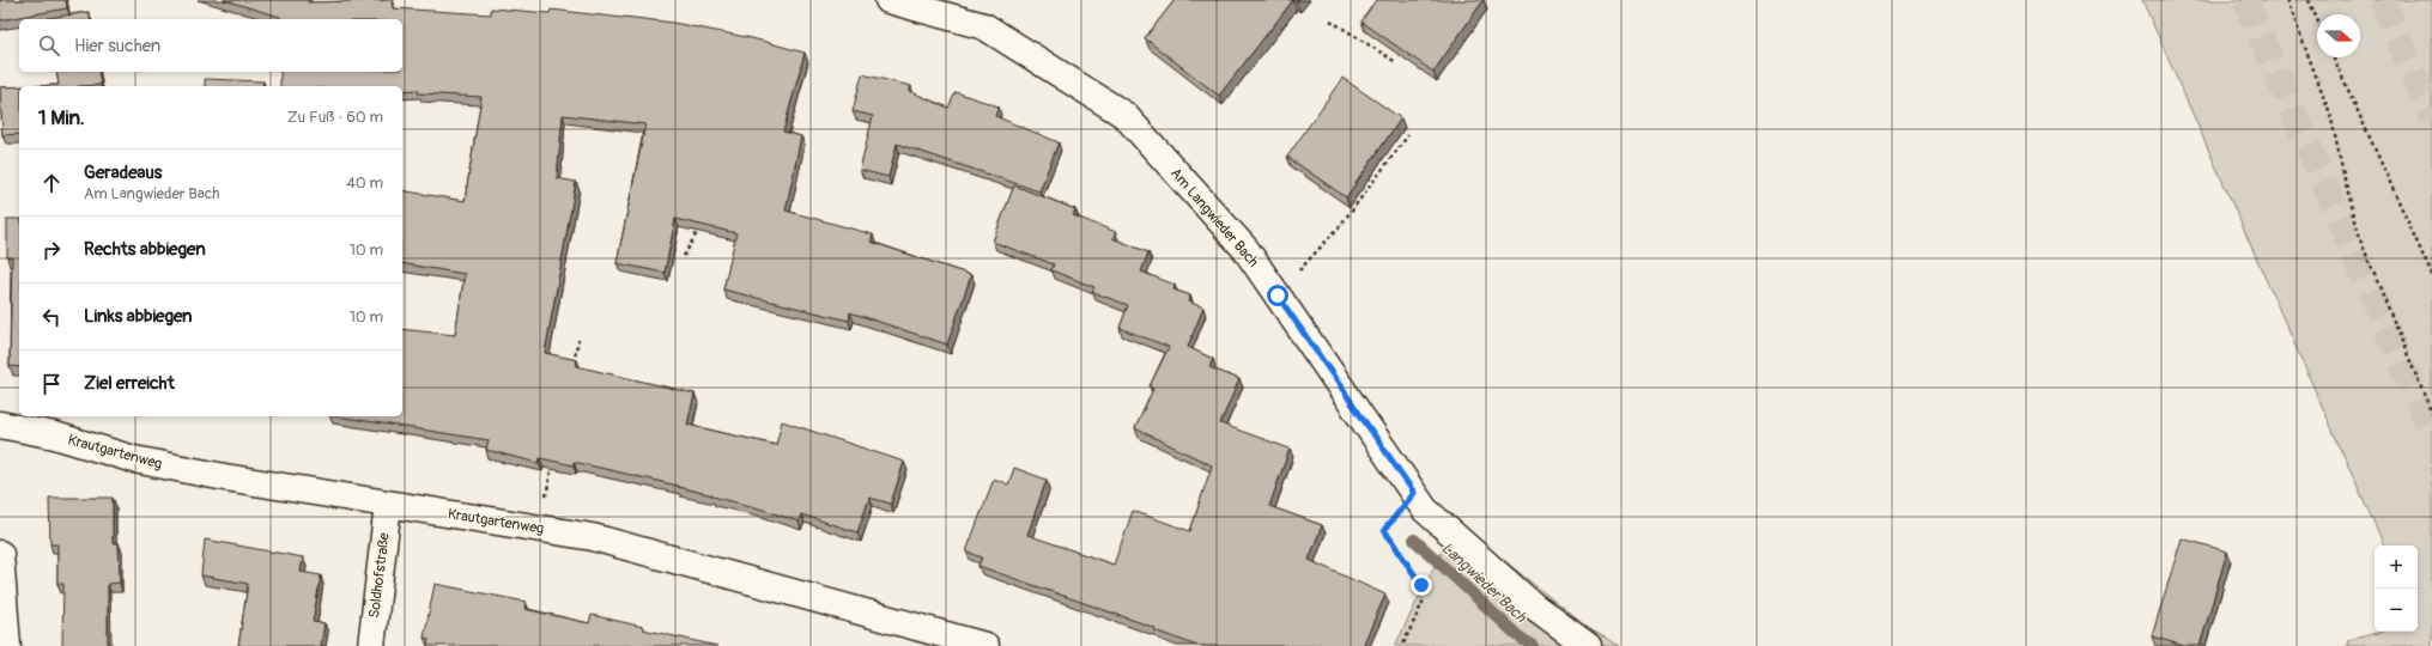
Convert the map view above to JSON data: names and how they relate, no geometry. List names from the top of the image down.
{
  "streets": {
    "street": ["Am Langwieder Bach", "Krautgartenweg", "Soldhofstraße"]
  },
  "crossings": [
    ["Krautgartenweg", "Soldhofstraße"]
  ],
  "water": ["Langwieder Bach"],
  "north": "right",
  "page": {
    "search": "Hier suchen",
    "heading": ["1 Min.", "Zu Fuß · 60 m"],
    "list": [
      ["Geradeaus", "Am Langwieder Bach", "40 m"],
      ["Rechts abbiegen", "10 m"],
      ["Links abbiegen", "10 m"],
      "Ziel erreicht"
    ],
    "map_buttons": ["+", "−"]
  }
}
